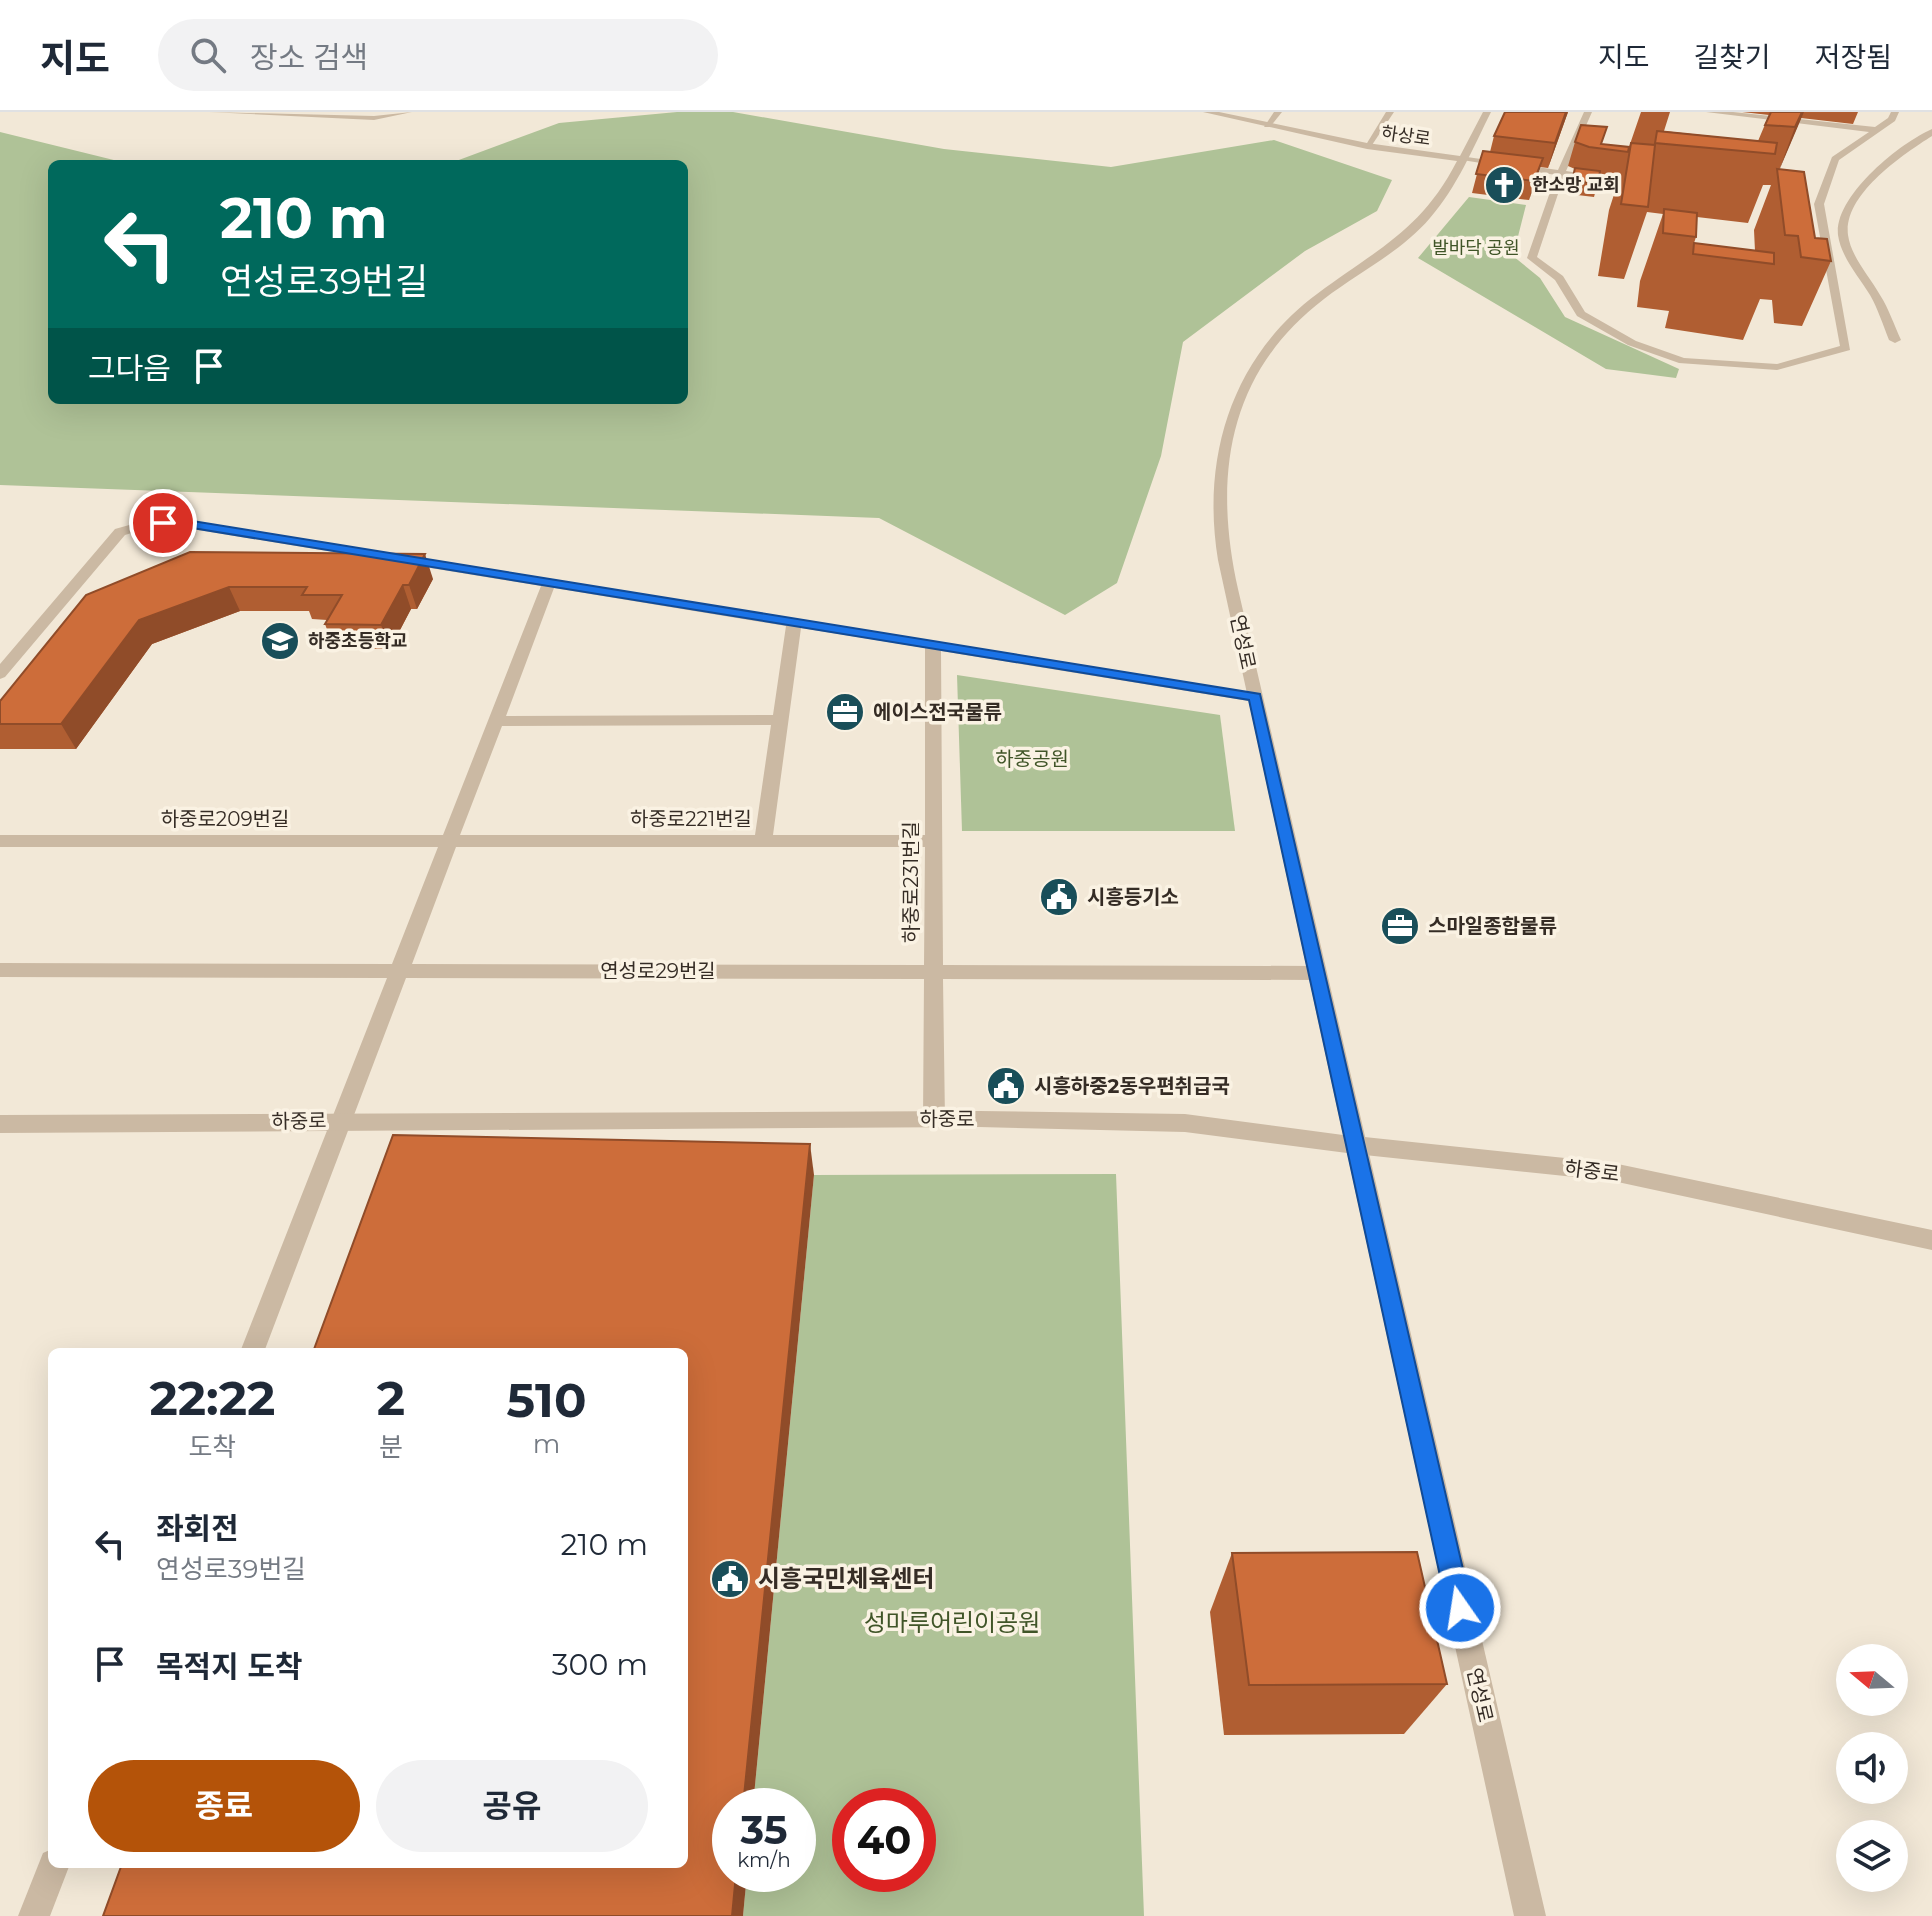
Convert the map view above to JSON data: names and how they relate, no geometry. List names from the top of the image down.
{
  "streets": {
    "street": [
      "하상로",
      "연성로",
      "하중로209번길",
      "하중로221번길",
      "하중로231번길",
      "연성로29번길",
      "하중로"
    ]
  },
  "crossings": [
    ["하상로", "연성로"],
    ["연성로", "연성로29번길"],
    ["연성로", "하중로"],
    ["하중로209번길", "하중로221번길"],
    ["하중로221번길", "하중로231번길"],
    ["하중로231번길", "연성로29번길"],
    ["하중로231번길", "하중로"]
  ],
  "parks": ["발바닥 공원", "하중공원", "성마루어린이공원"],
  "places": {
    "church": ["한소망 교회"],
    "school or university": ["하중초등학교"],
    "office": ["에이스전국물류", "스마일종합물류"],
    "public building": ["시흥등기소", "시흥하중2동우편취급국", "시흥국민체육센터"]
  },
  "north": "left",
  "page": {
    "header": "지도",
    "search": "장소 검색",
    "nav": ["지도", "길찾기", "저장됨"],
    "turn": ["210 m", "연성로39번길"],
    "then": "그다음",
    "eta": [
      "22:22",
      "도착",
      "2",
      "분",
      "510",
      "m"
    ],
    "list": [
      {
        "name": "좌회전",
        "note": "연성로39번길",
        "value": "210 m"
      },
      {
        "name": "목적지 도착",
        "value": "300 m"
      }
    ],
    "buttons": ["종료", "공유"],
    "speed": "35 km/h",
    "limit": "40"
  }
}
